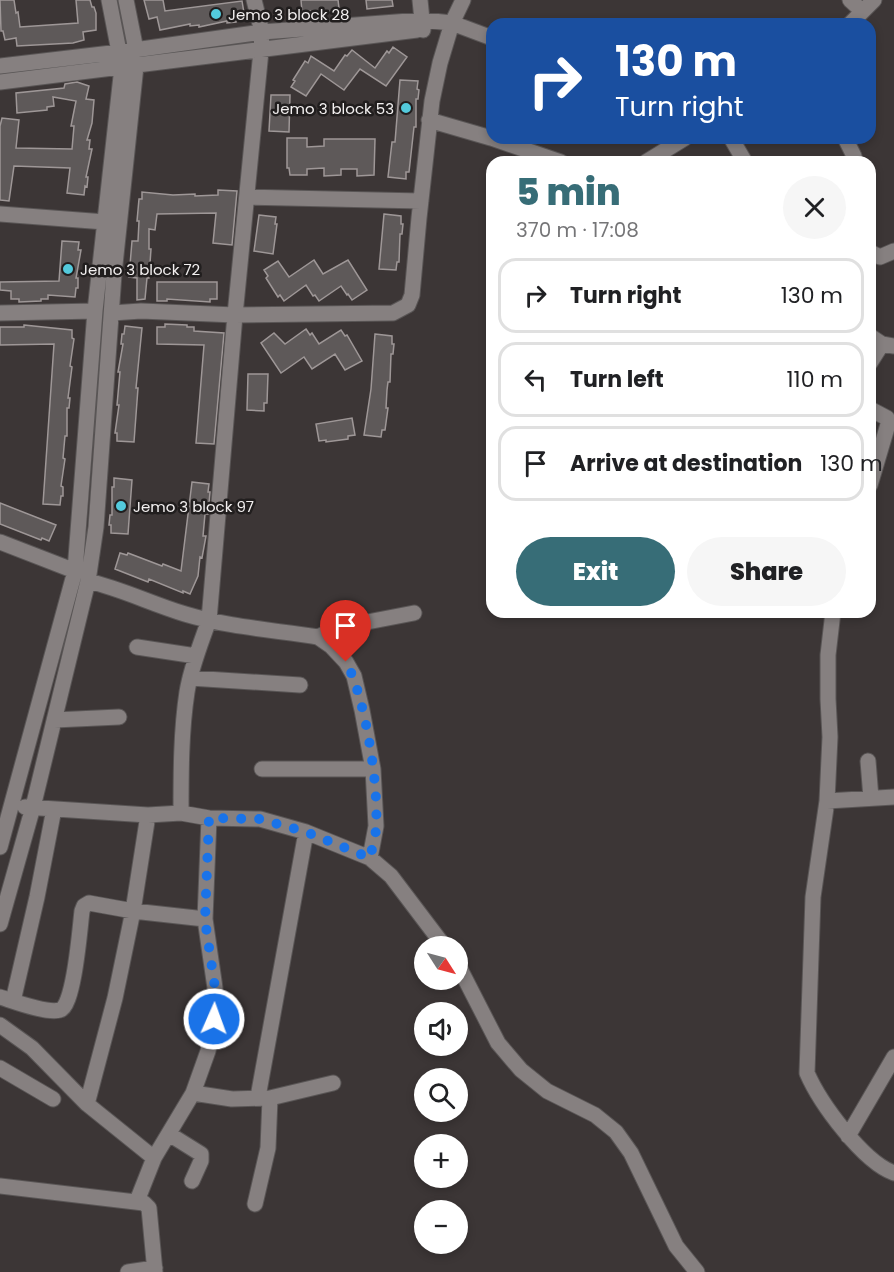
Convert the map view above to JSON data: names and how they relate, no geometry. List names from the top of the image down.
{
  "places": [
    "Jemo 3 block 28",
    "Jemo 3 block 53",
    "Jemo 3 block 72",
    "Jemo 3 block 97"
  ],
  "north": "bottom right",
  "page": {
    "turn": ["130 m", "Turn right"],
    "heading": ["5 min", "370 m · 17:08"],
    "list": [
      {
        "name": "Turn right",
        "value": "130 m"
      },
      {
        "name": "Turn left",
        "value": "110 m"
      },
      {
        "name": "Arrive at destination",
        "value": "130 m"
      }
    ],
    "buttons": ["Exit", "Share"],
    "map_buttons": ["+", "−"]
  }
}
